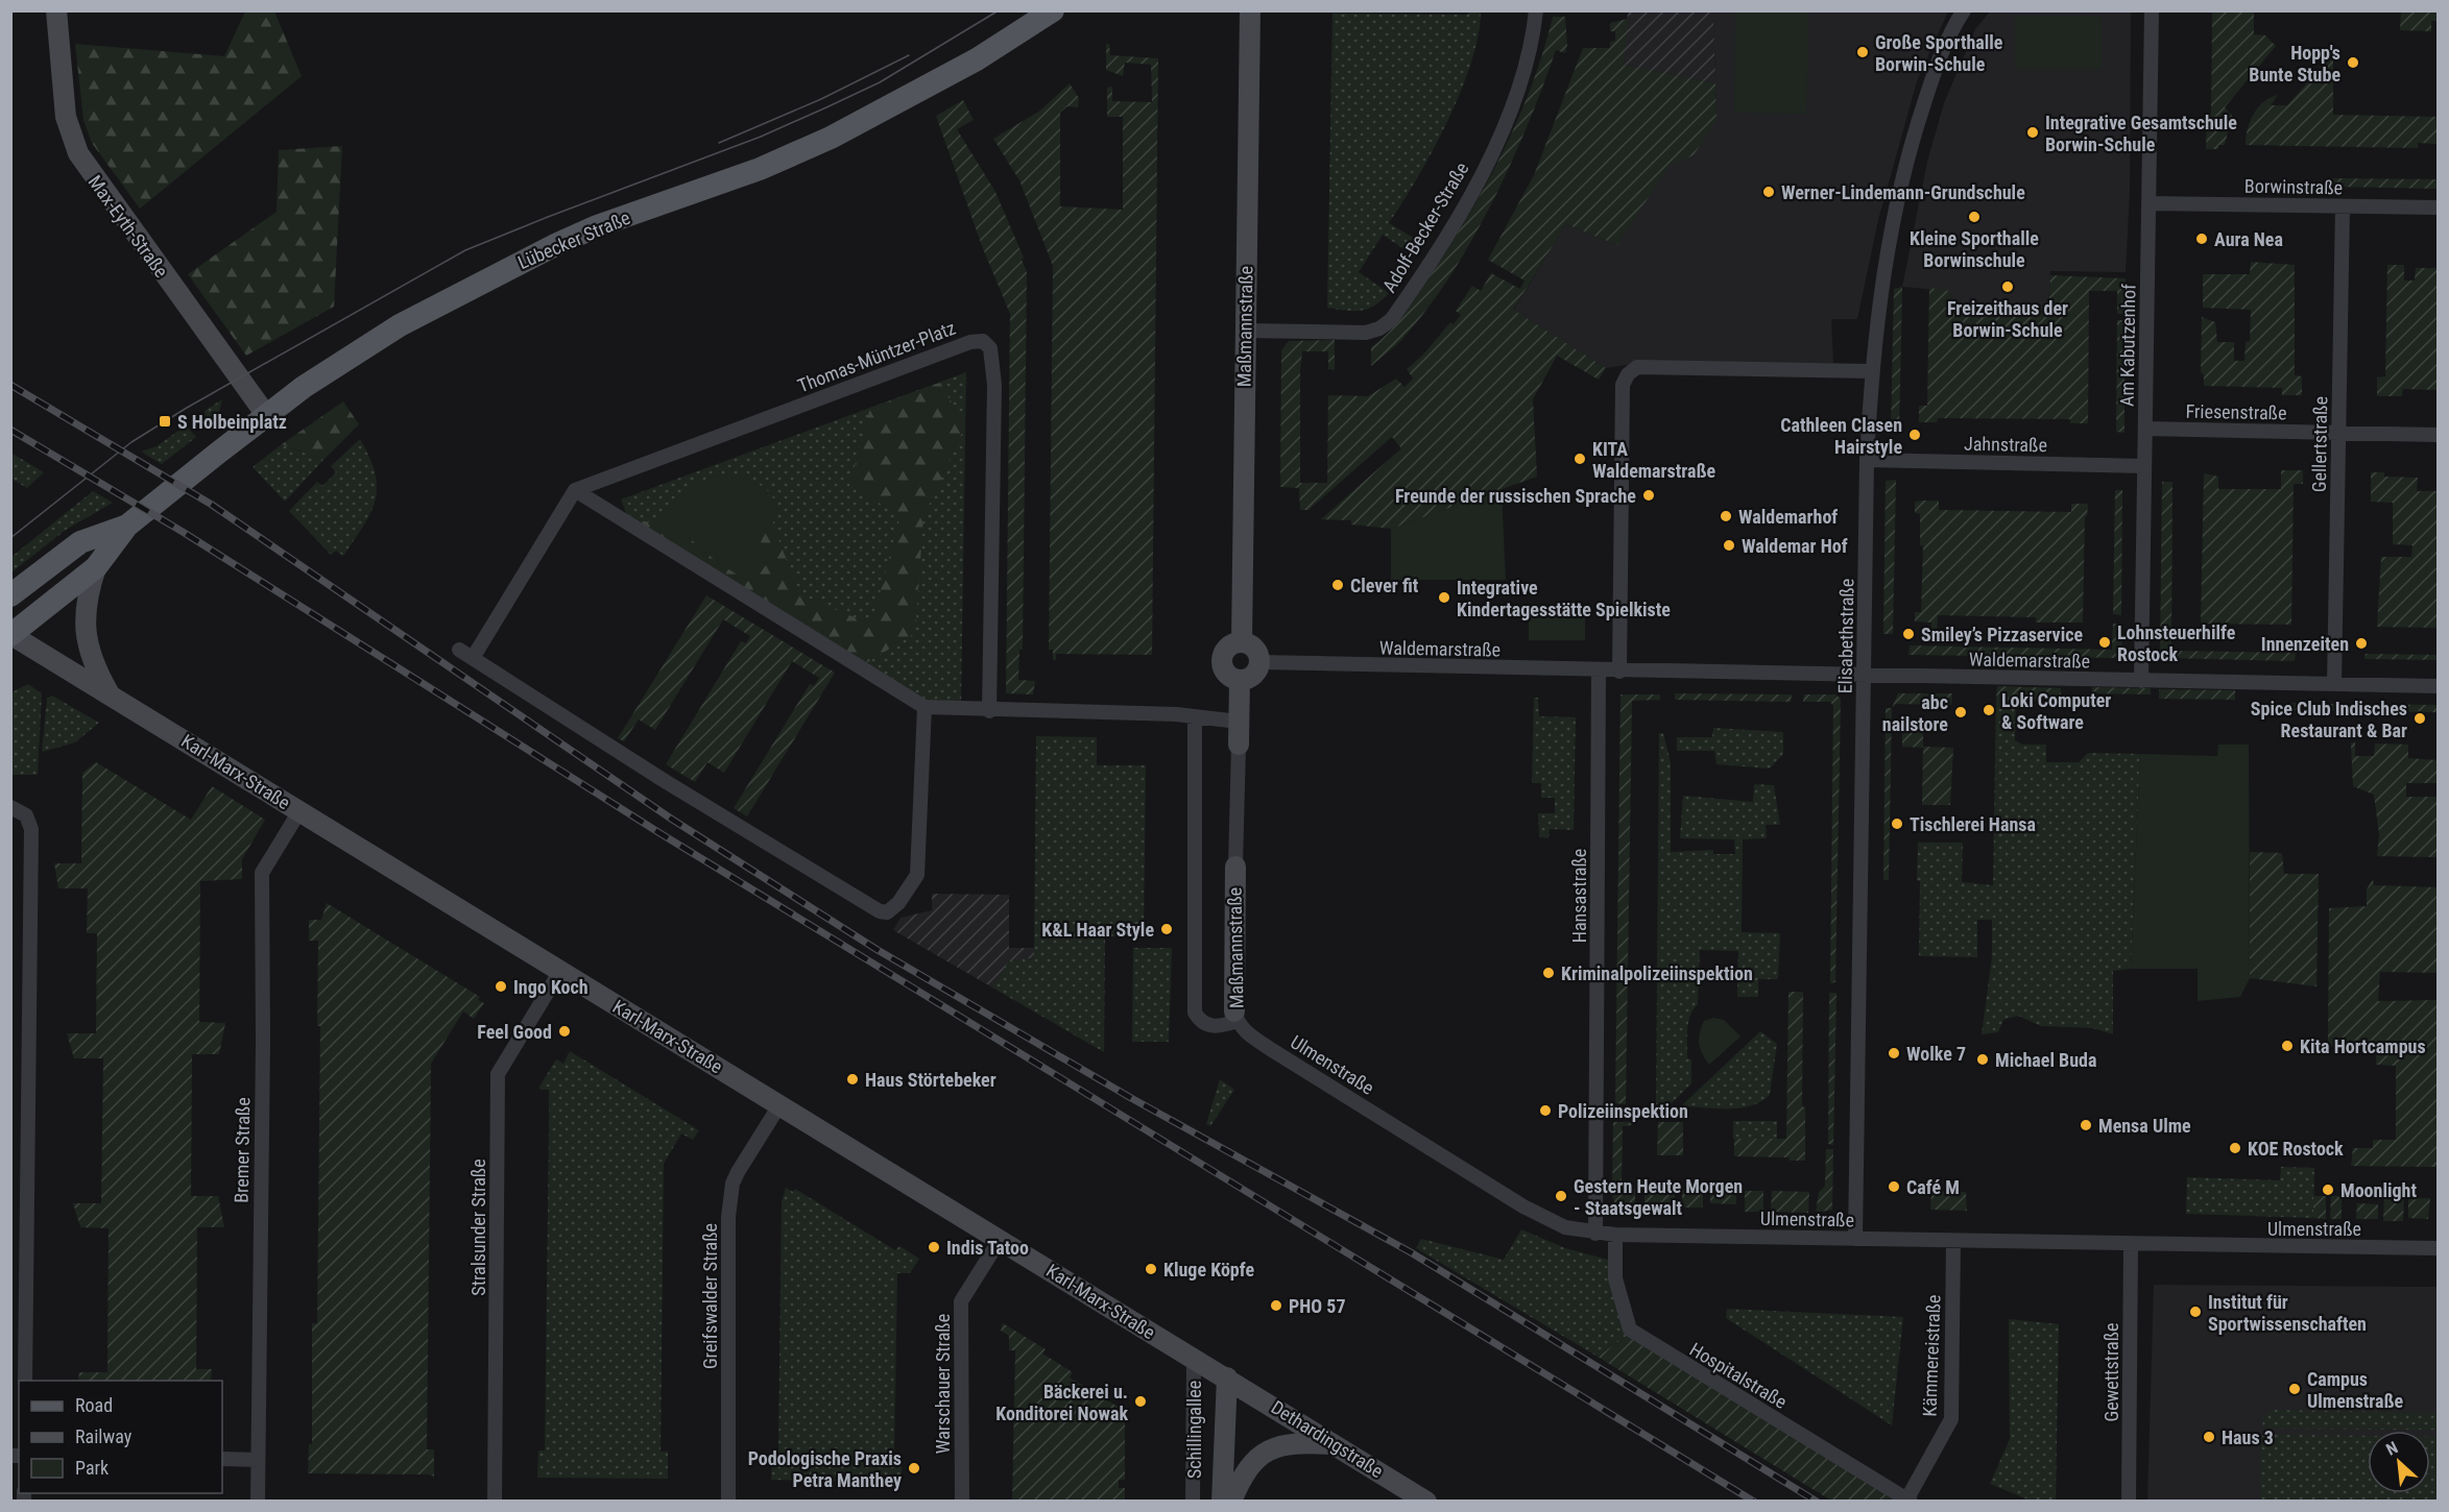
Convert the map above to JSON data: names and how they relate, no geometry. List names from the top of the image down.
{
  "streets": {
    "main road": ["Lübecker Straße"],
    "street": [
      "Borwinstraße",
      "Max-Eyth-Straße",
      "Adolf-Becker-Straße",
      "Maßmannstraße",
      "Am Kabutzenhof",
      "Thomas-Müntzer-Platz",
      "Friesenstraße",
      "Jahnstraße",
      "Gellertstraße",
      "Elisabethstraße",
      "Waldemarstraße",
      "Karl-Marx-Straße",
      "Hansastraße",
      "Ulmenstraße",
      "Bremer Straße",
      "Stralsunder Straße",
      "Greifswalder Straße",
      "Kämmereistraße",
      "Gewettstraße",
      "Hospitalstraße",
      "Warschauer Straße",
      "Schillingallee",
      "Dethardingstraße"
    ]
  },
  "crossings": [
    ["Borwinstraße", "Am Kabutzenhof"],
    ["Borwinstraße", "Gellertstraße"],
    ["Max-Eyth-Straße", "Lübecker Straße"],
    ["Adolf-Becker-Straße", "Maßmannstraße"],
    ["Lübecker Straße", "Karl-Marx-Straße"],
    ["Maßmannstraße", "Waldemarstraße"],
    ["Maßmannstraße", "Ulmenstraße"],
    ["Am Kabutzenhof", "Friesenstraße"],
    ["Am Kabutzenhof", "Jahnstraße"],
    ["Am Kabutzenhof", "Waldemarstraße"],
    ["Friesenstraße", "Gellertstraße"],
    ["Jahnstraße", "Elisabethstraße"],
    ["Gellertstraße", "Waldemarstraße"],
    ["Elisabethstraße", "Waldemarstraße"],
    ["Elisabethstraße", "Ulmenstraße"],
    ["Waldemarstraße", "Hansastraße"],
    ["Karl-Marx-Straße", "Bremer Straße"],
    ["Karl-Marx-Straße", "Stralsunder Straße"],
    ["Karl-Marx-Straße", "Greifswalder Straße"],
    ["Karl-Marx-Straße", "Warschauer Straße"],
    ["Karl-Marx-Straße", "Schillingallee"],
    ["Karl-Marx-Straße", "Dethardingstraße"],
    ["Hansastraße", "Ulmenstraße"],
    ["Ulmenstraße", "Kämmereistraße"],
    ["Ulmenstraße", "Gewettstraße"],
    ["Ulmenstraße", "Hospitalstraße"],
    ["Kämmereistraße", "Hospitalstraße"],
    ["Schillingallee", "Dethardingstraße"]
  ],
  "places": {
    "other": [
      "Große Sporthalle Borwin-Schule",
      "Hopp's Bunte Stube",
      "Integrative Gesamtschule Borwin-Schule",
      "Werner-Lindemann-Grundschule",
      "Kleine Sporthalle Borwinschule",
      "Aura Nea",
      "Freizeithaus der Borwin-Schule",
      "Cathleen Clasen Hairstyle",
      "KITA Waldemarstraße",
      "Freunde der russischen Sprache",
      "Waldemarhof",
      "Waldemar Hof",
      "Clever fit",
      "Integrative Kindertagesstätte Spielkiste",
      "Smiley’s Pizzaservice",
      "Lohnsteuerhilfe Rostock",
      "Innenzeiten",
      "Loki Computer & Software",
      "abc nailstore",
      "Spice Club Indisches Restaurant & Bar",
      "Tischlerei Hansa",
      "K&L Haar Style",
      "Kriminalpolizeiinspektion",
      "Ingo Koch",
      "Feel Good",
      "Kita Hortcampus",
      "Wolke 7",
      "Michael Buda",
      "Haus Störtebeker",
      "Polizeiinspektion",
      "Mensa Ulme",
      "KOE Rostock",
      "Café M",
      "Moonlight",
      "Gestern Heute Morgen - Staatsgewalt",
      "Indis Tatoo",
      "Kluge Köpfe",
      "PHO 57",
      "Institut für Sportwissenschaften",
      "Campus Ulmenstraße",
      "Bäckerei u. Konditorei Nowak",
      "Haus 3",
      "Podologische Praxis Petra Manthey"
    ],
    "transit": ["S Holbeinplatz"]
  },
  "legend": ["Road", "Railway", "Park"],
  "north": "top left"
}
